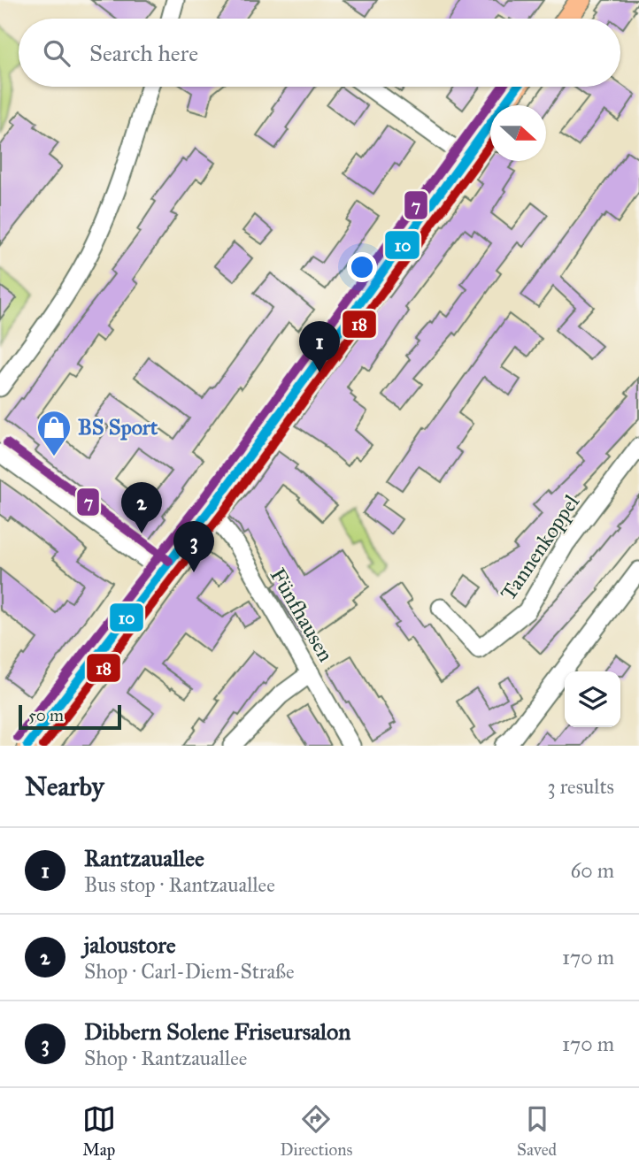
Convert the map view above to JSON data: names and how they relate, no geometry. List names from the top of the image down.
{
  "streets": {
    "street": ["Tannenkoppel", "Fünfhausen"]
  },
  "places": {
    "shop": ["BS Sport"]
  },
  "lines": ["transit line 10", "transit line 7", "transit line 18"],
  "scale_bar": "50 m",
  "north": "right",
  "page": {
    "search": "Search here",
    "pins": ["1", "2", "3"],
    "scale": "50 m",
    "heading": ["Nearby", "3 results"],
    "list": [
      {
        "mark": "1",
        "name": "Rantzauallee",
        "note": "Bus stop · Rantzauallee",
        "value": "60 m"
      },
      {
        "mark": "2",
        "name": "jaloustore",
        "note": "Shop · Carl-Diem-Straße",
        "value": "170 m"
      },
      {
        "mark": "3",
        "name": "Dibbern Solene Friseursalon",
        "note": "Shop · Rantzauallee",
        "value": "170 m"
      }
    ],
    "nav": ["Map", "Directions", "Saved"]
  }
}
